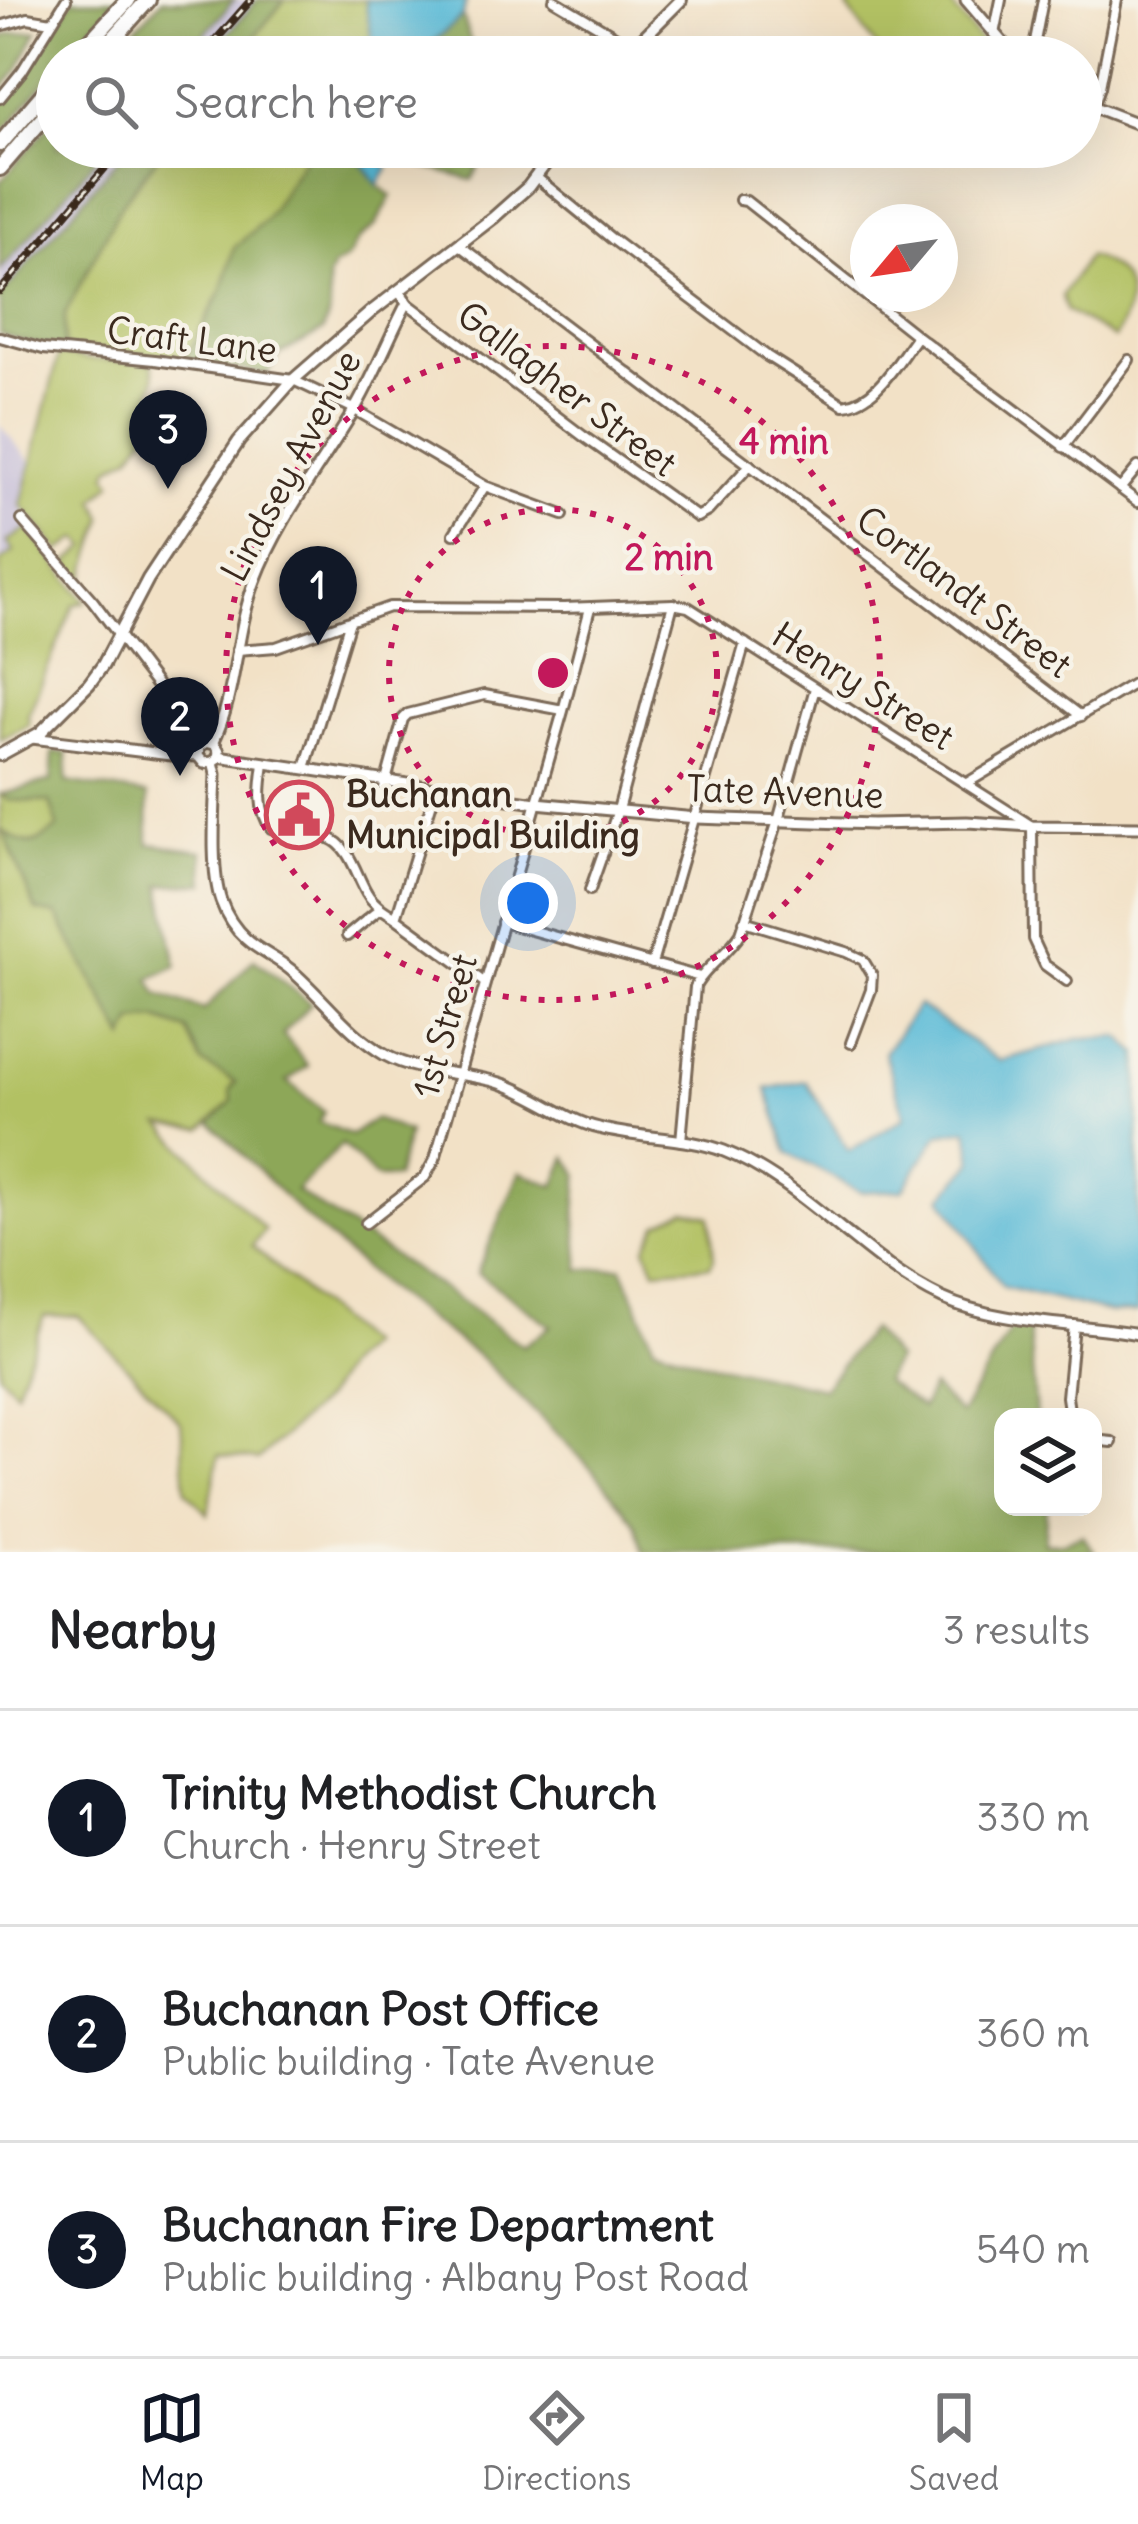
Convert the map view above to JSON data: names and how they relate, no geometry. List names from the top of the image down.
{
  "streets": {
    "street": [
      "Craft Lane",
      "Gallagher Street",
      "Lindsey Avenue",
      "Cortlandt Street",
      "Henry Street",
      "Tate Avenue",
      "1st Street"
    ]
  },
  "crossings": [
    ["Craft Lane", "Lindsey Avenue"],
    ["Gallagher Street", "Lindsey Avenue"],
    ["Gallagher Street", "Cortlandt Street"],
    ["Lindsey Avenue", "Henry Street"],
    ["Lindsey Avenue", "Tate Avenue"],
    ["Henry Street", "Tate Avenue"],
    ["Henry Street", "1st Street"],
    ["Tate Avenue", "1st Street"]
  ],
  "places": {
    "public building": ["Buchanan Municipal Building"]
  },
  "north": "bottom left",
  "page": {
    "search": "Search here",
    "pins": ["3", "1", "2"],
    "heading": ["Nearby", "3 results"],
    "list": [
      {
        "mark": "1",
        "name": "Trinity Methodist Church",
        "note": "Church · Henry Street",
        "value": "330 m"
      },
      {
        "mark": "2",
        "name": "Buchanan Post Office",
        "note": "Public building · Tate Avenue",
        "value": "360 m"
      },
      {
        "mark": "3",
        "name": "Buchanan Fire Department",
        "note": "Public building · Albany Post Road",
        "value": "540 m"
      }
    ],
    "nav": ["Map", "Directions", "Saved"]
  },
  "rings": ["4 min", "2 min"]
}
